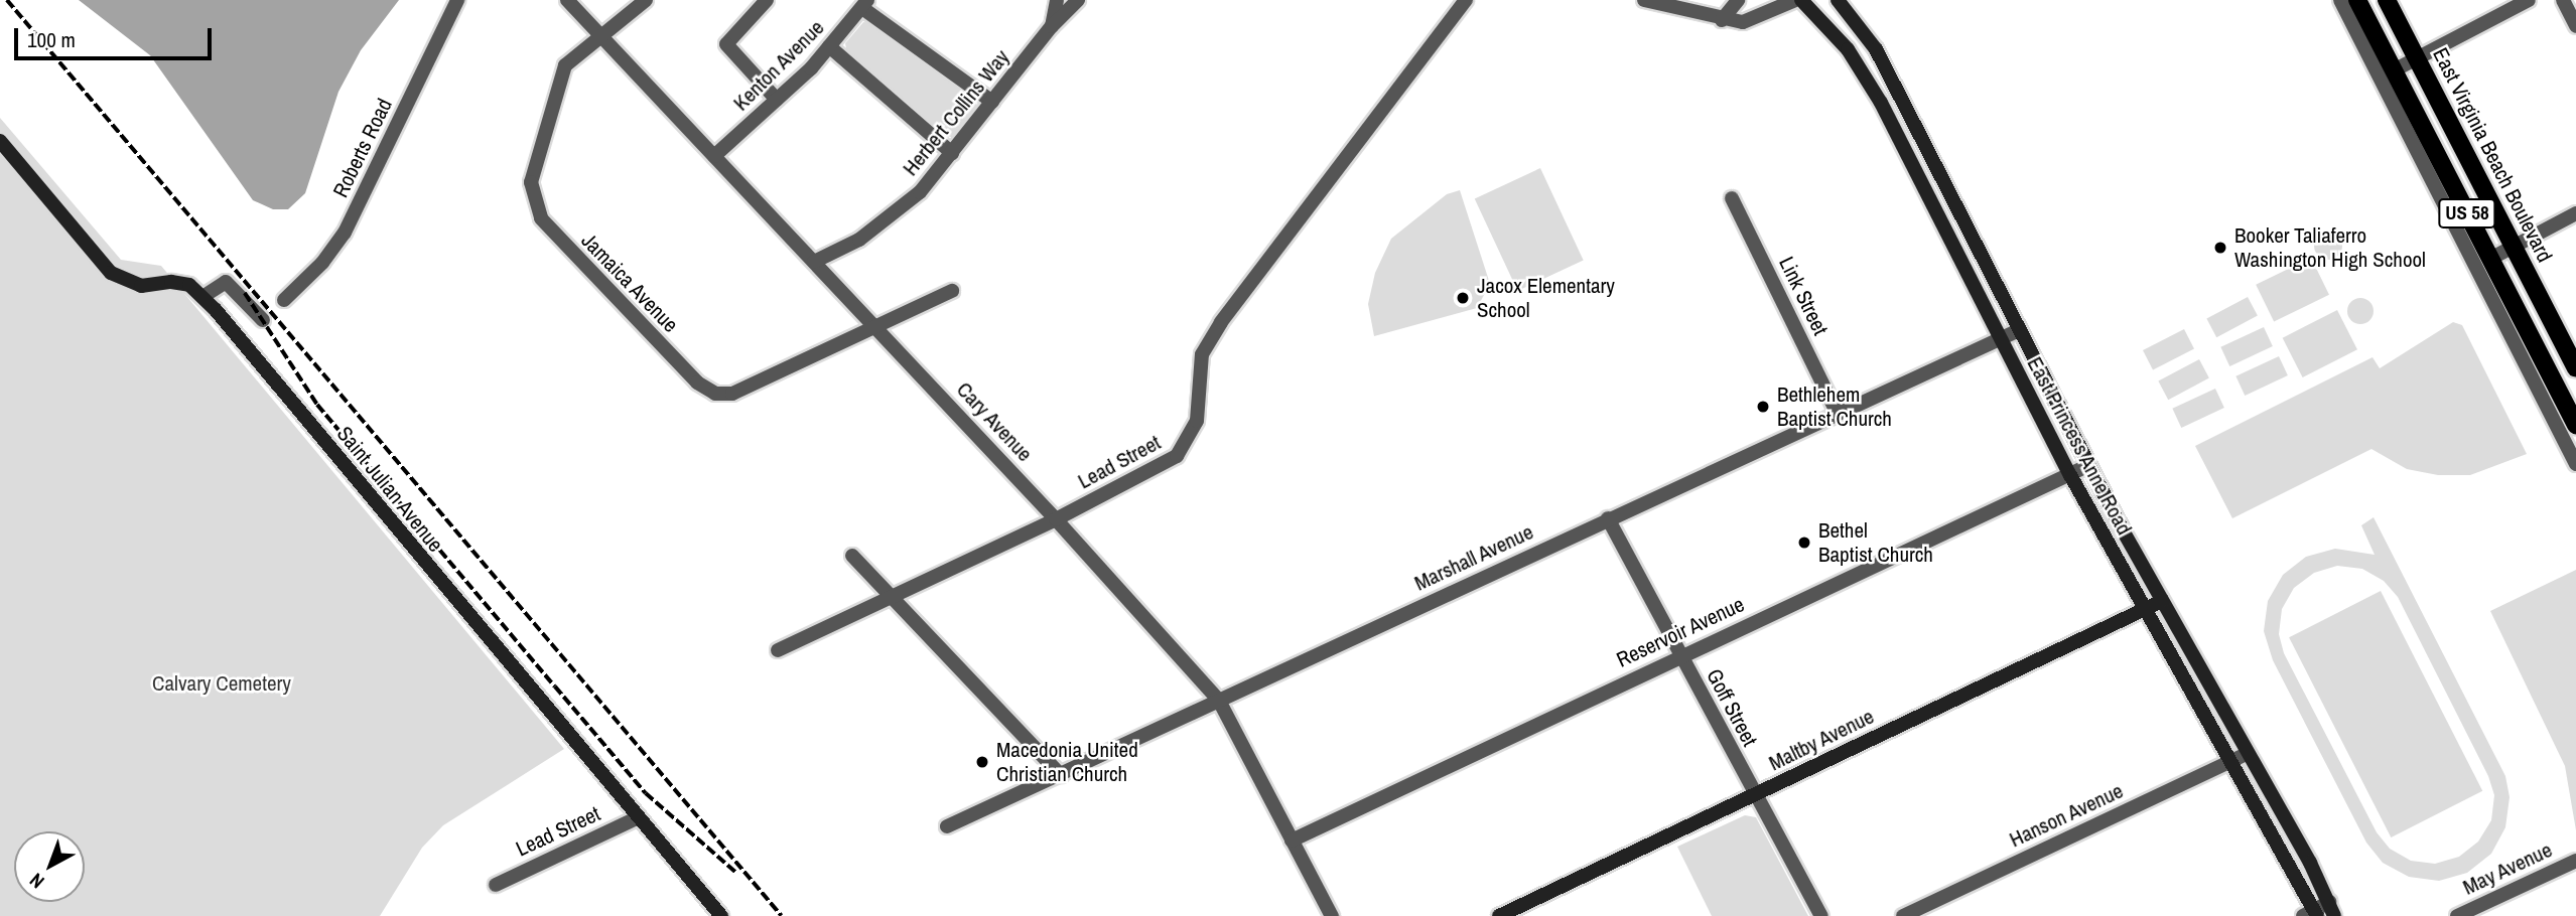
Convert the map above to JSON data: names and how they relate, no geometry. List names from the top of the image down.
{
  "streets": {
    "main road": [
      "East Virginia Beach Boulevard",
      "US 58",
      "East Princess Anne Road",
      "Saint Julian Avenue",
      "Maltby Avenue"
    ],
    "street": [
      "Kenton Avenue",
      "Herbert Collins Way",
      "Roberts Road",
      "Jamaica Avenue",
      "Link Street",
      "Cary Avenue",
      "Lead Street",
      "Marshall Avenue",
      "Reservoir Avenue",
      "Goff Street",
      "Hanson Avenue",
      "May Avenue"
    ]
  },
  "crossings": [
    ["Kenton Avenue", "Cary Avenue"],
    ["Herbert Collins Way", "Cary Avenue"],
    ["Jamaica Avenue", "Cary Avenue"],
    ["Link Street", "Marshall Avenue"],
    ["Cary Avenue", "Lead Street"],
    ["Cary Avenue", "Marshall Avenue"],
    ["Cary Avenue", "Reservoir Avenue"],
    ["East Princess Anne Road", "Marshall Avenue"],
    ["East Princess Anne Road", "Reservoir Avenue"],
    ["East Princess Anne Road", "Maltby Avenue"],
    ["East Princess Anne Road", "Hanson Avenue"],
    ["Lead Street", "Saint Julian Avenue"],
    ["Marshall Avenue", "Goff Street"],
    ["Reservoir Avenue", "Goff Street"],
    ["Goff Street", "Maltby Avenue"]
  ],
  "parks": ["Calvary Cemetery"],
  "places": [
    "Booker Taliaferro Washington High School",
    "Jacox Elementary School",
    "Bethlehem Baptist Church",
    "Bethel Baptist Church",
    "Macedonia United Christian Church"
  ],
  "scale_bar": "100 m",
  "north": "bottom left"
}
